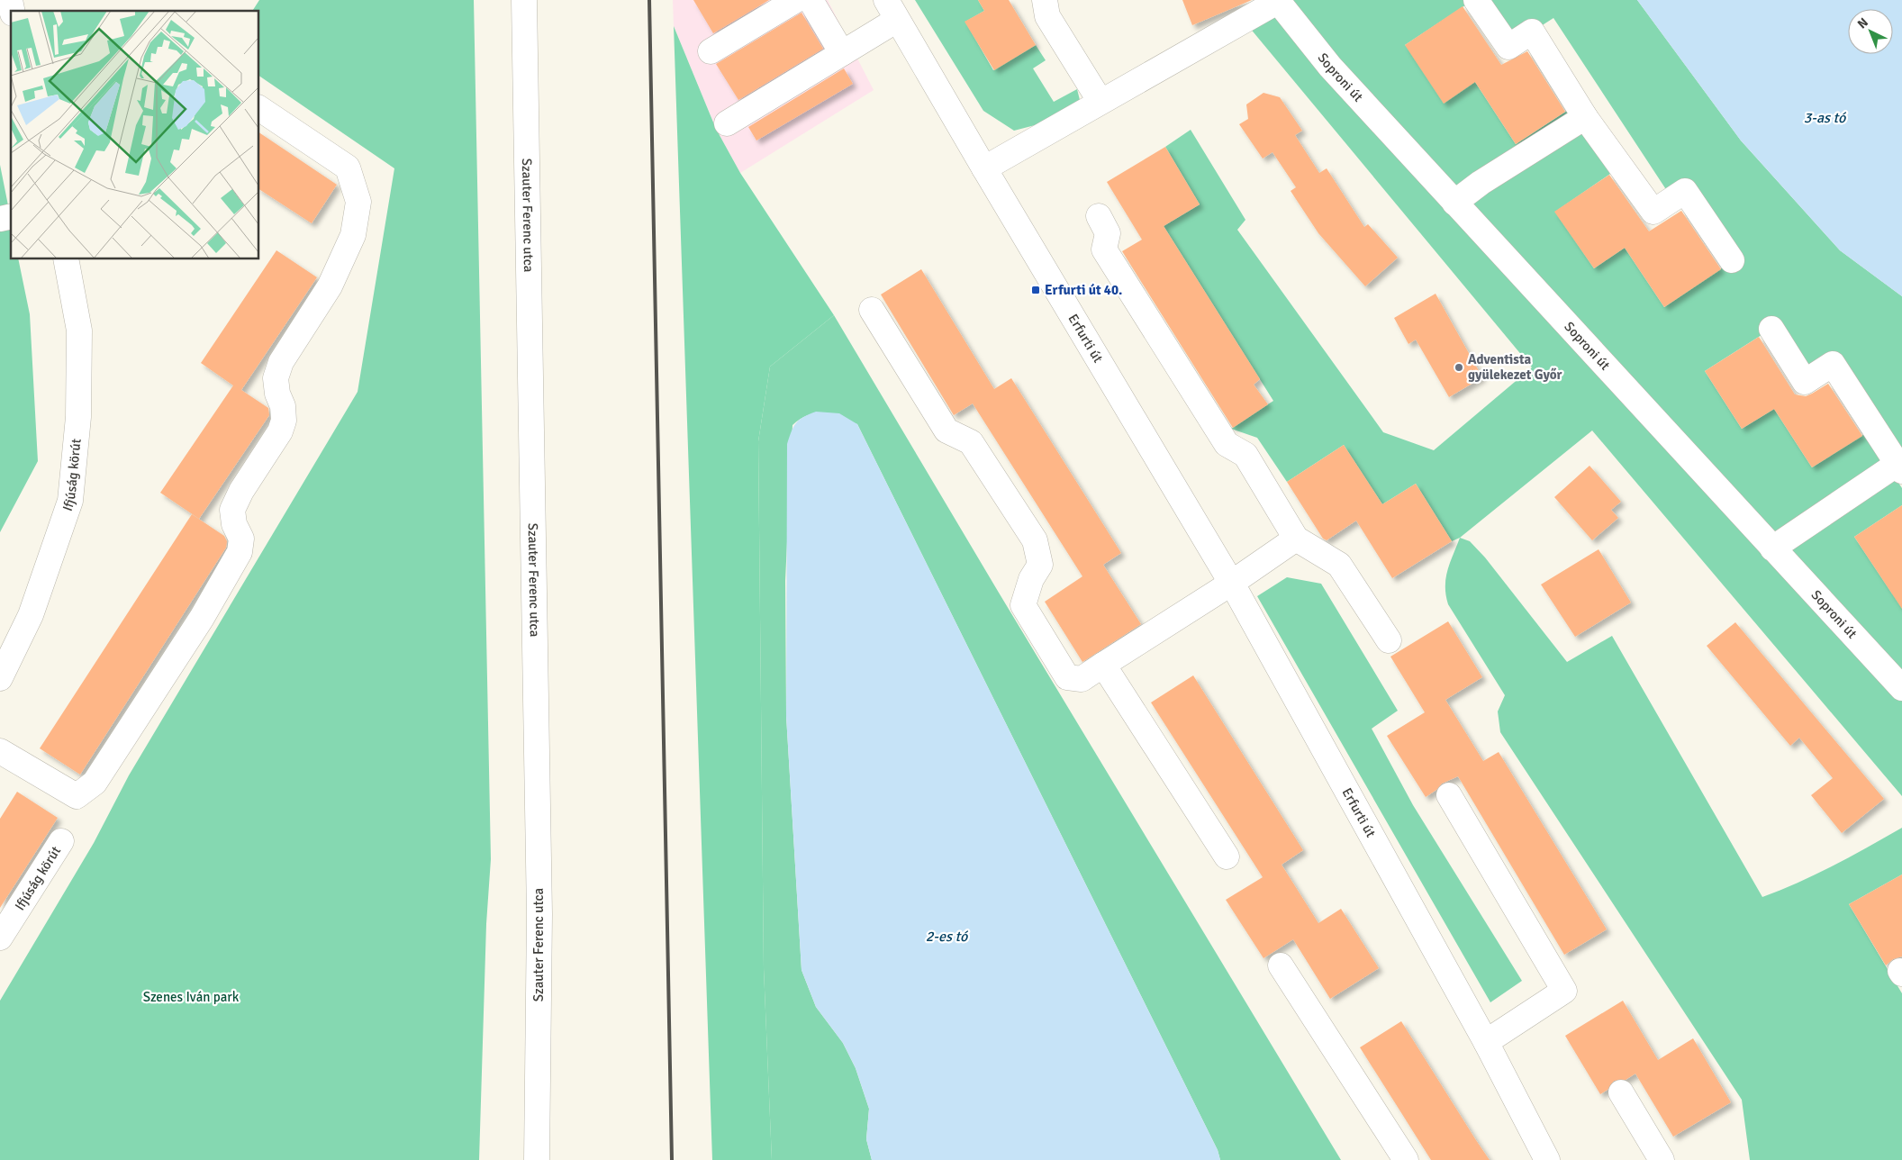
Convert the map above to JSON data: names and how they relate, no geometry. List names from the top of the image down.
{
  "streets": {
    "street": [
      "Soproni út",
      "Szauter Ferenc utca",
      "Erfurti út",
      "Ifjúság körút"
    ]
  },
  "water": ["3-as tó", "2-es tó"],
  "parks": ["Szenes Iván park"],
  "places": {
    "transit": ["Erfurti út 40."],
    "other": ["Adventista gyülekezet Győr"]
  },
  "north": "top left"
}
